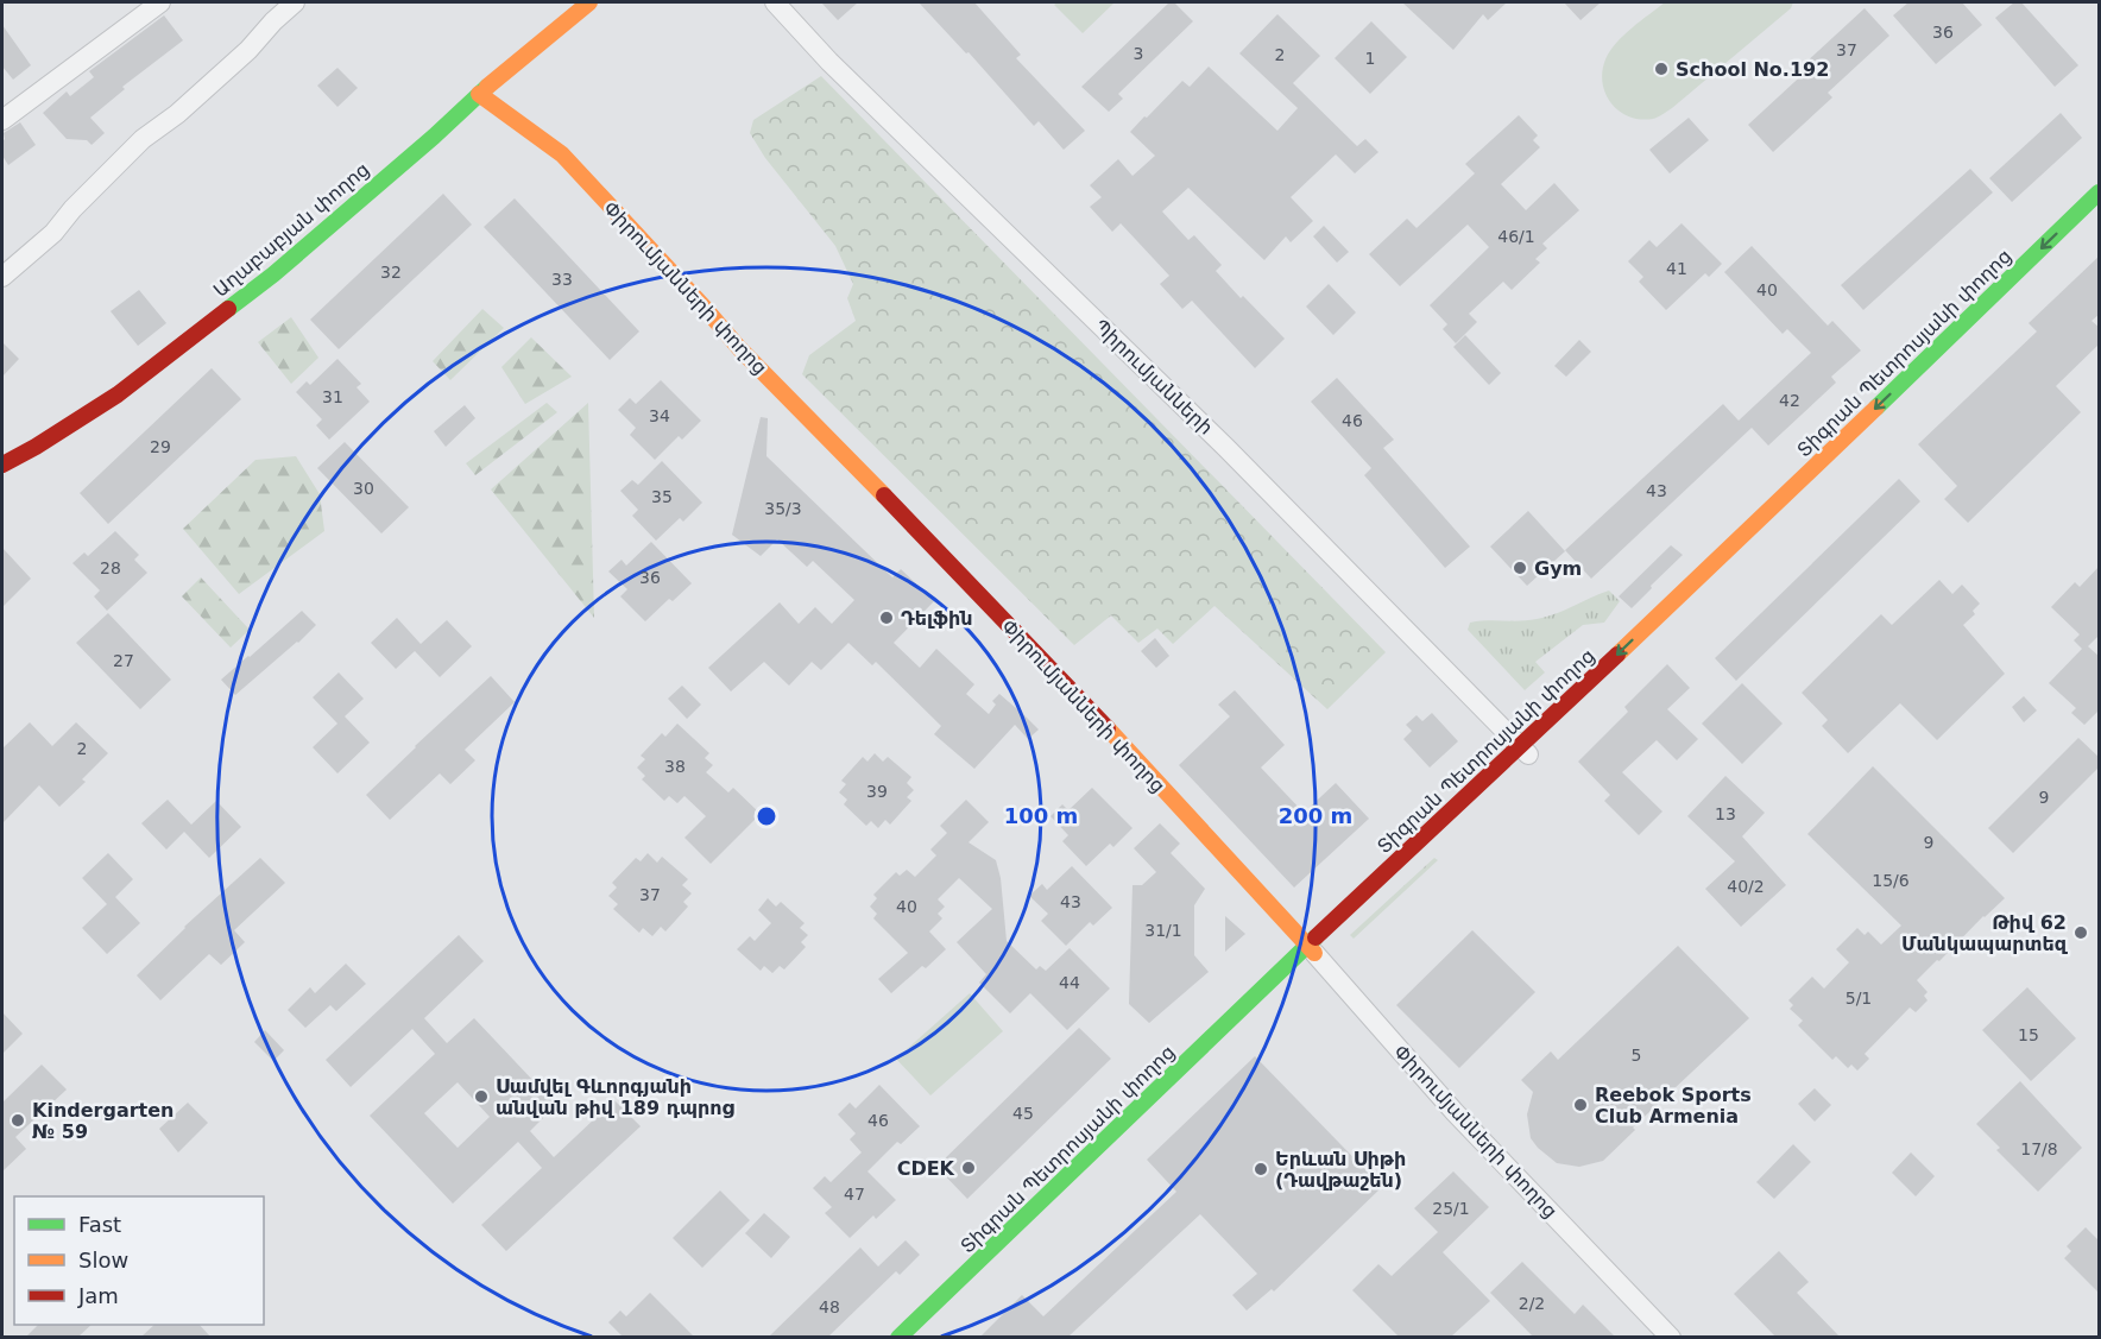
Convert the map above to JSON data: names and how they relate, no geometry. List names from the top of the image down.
{
  "streets": {
    "main road": ["Աղաբաբյան փողոց", "Փիրումյանների փողոց", "Տիգրան Պետրոսյանի փողոց"],
    "street": ["Պիրումյանների"]
  },
  "crossings": [
    ["Աղաբաբյան փողոց", "Փիրումյանների փողոց"],
    ["Փիրումյանների փողոց", "Տիգրան Պետրոսյանի փողոց"],
    ["Տիգրան Պետրոսյանի փողոց", "Պիրումյանների"]
  ],
  "places": [
    "School No.192",
    "Gym",
    "Դելֆին",
    "Թիվ 62 Մանկապարտեզ",
    "Սամվել Գևորգյանի անվան թիվ 189 դպրոց",
    "Reebok Sports Club Armenia",
    "Kindergarten № 59",
    "CDEK",
    "Երևան Սիթի (Դավթաշեն)"
  ],
  "house_numbers": [
    "36",
    "37",
    "3",
    "2",
    "1",
    "46/1",
    "41",
    "32",
    "33",
    "40",
    "31",
    "42",
    "34",
    "46",
    "29",
    "30",
    "43",
    "35",
    "35/3",
    "28",
    "36",
    "27",
    "2",
    "38",
    "39",
    "9",
    "13",
    "9",
    "15/6",
    "40/2",
    "37",
    "43",
    "40",
    "31/1",
    "44",
    "5/1",
    "15",
    "5",
    "45",
    "46",
    "17/8",
    "47",
    "25/1",
    "2/2",
    "48"
  ],
  "legend": ["Fast", "Slow", "Jam"],
  "rings": ["100 m", "200 m"]
}
